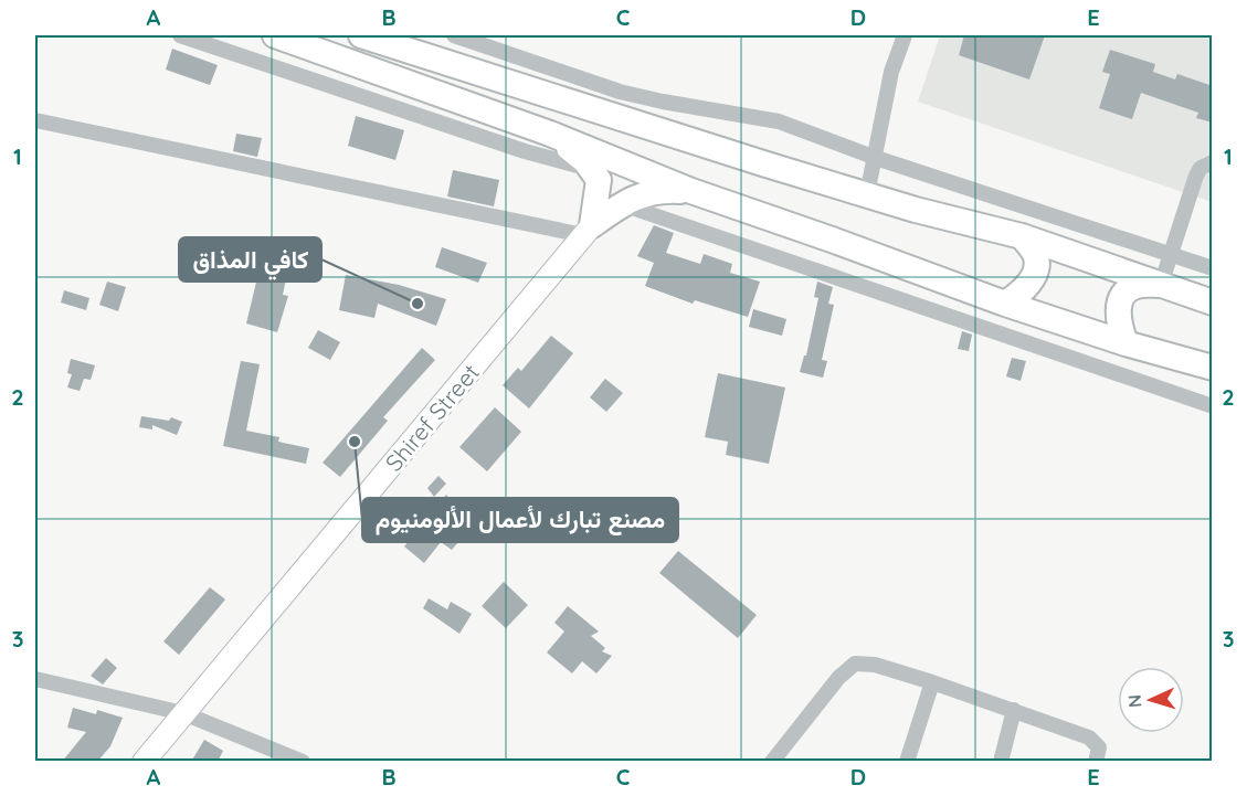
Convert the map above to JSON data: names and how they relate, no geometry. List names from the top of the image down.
{
  "streets": {
    "main road": ["Shiref Street"]
  },
  "places": ["كافي المذاق", "مصنع تبارك لأعمال الألومنيوم"],
  "north": "left",
  "grid": {
    "columns": [
      "A",
      "B",
      "C",
      "D",
      "E"
    ],
    "rows": ["1", "2", "3"]
  }
}
